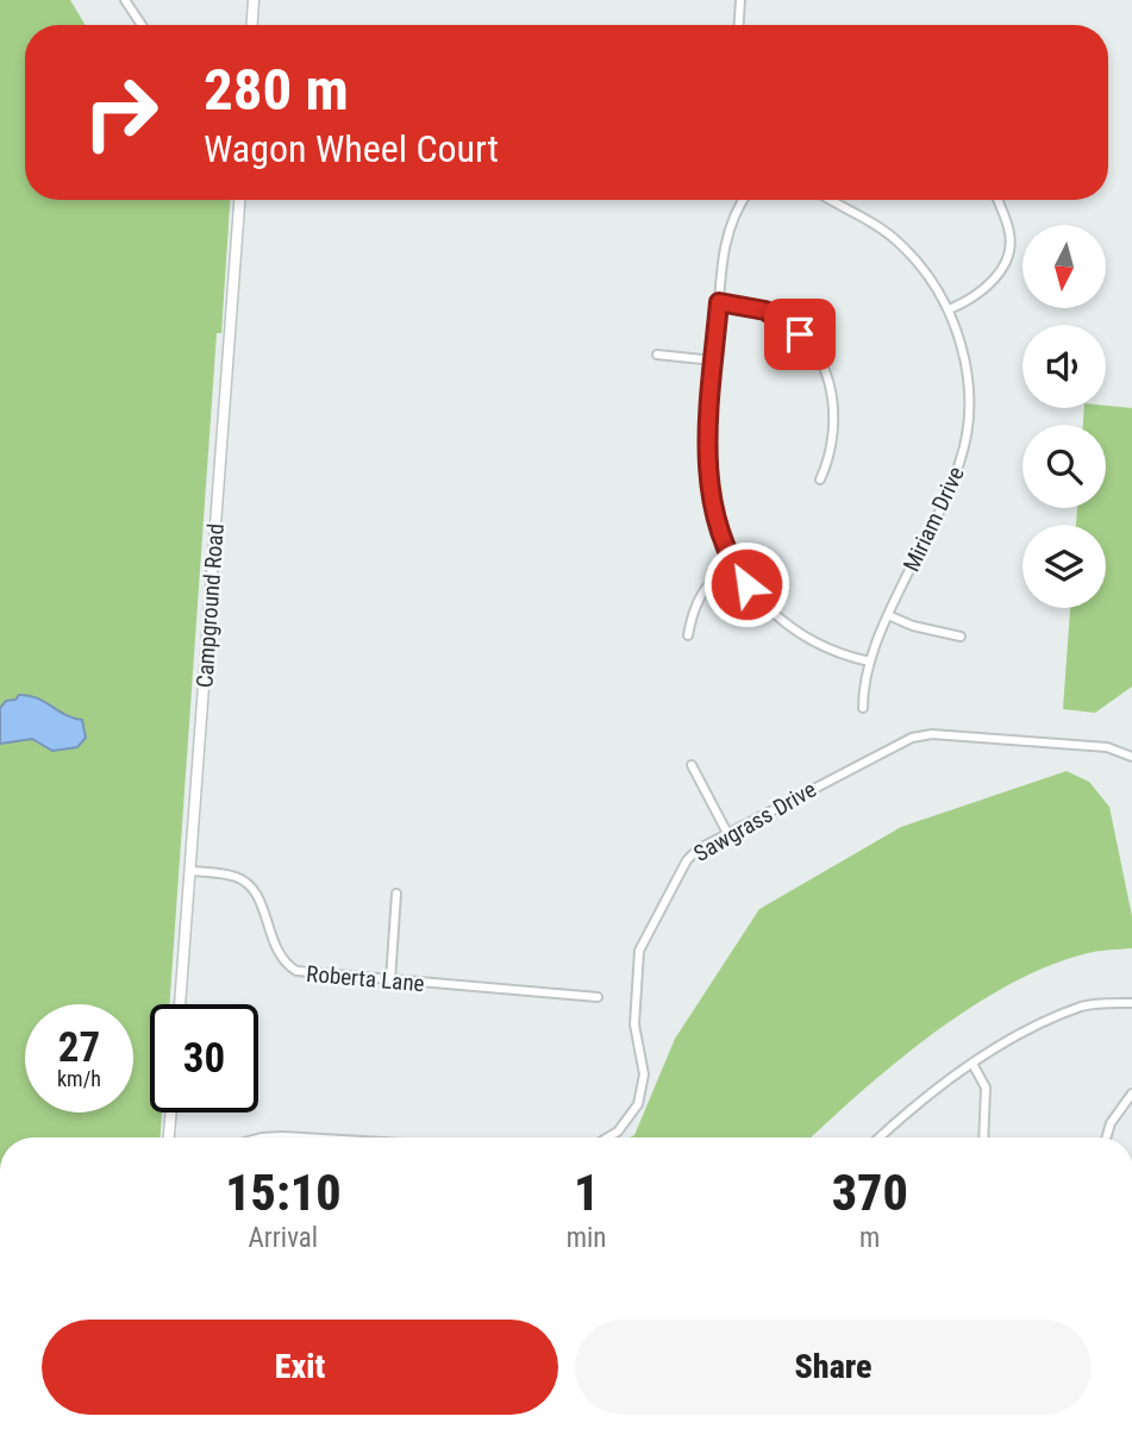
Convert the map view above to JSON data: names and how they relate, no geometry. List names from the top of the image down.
{
  "streets": {
    "street": [
      "Miriam Drive",
      "Campground Road",
      "Sawgrass Drive",
      "Roberta Lane"
    ]
  },
  "crossings": [
    ["Campground Road", "Roberta Lane"]
  ],
  "north": "bottom",
  "page": {
    "turn": ["280 m", "Wagon Wheel Court"],
    "speed": "27 km/h",
    "limit": "30",
    "eta": [
      "15:10",
      "Arrival",
      "1",
      "min",
      "370",
      "m"
    ],
    "buttons": ["Exit", "Share"]
  }
}
